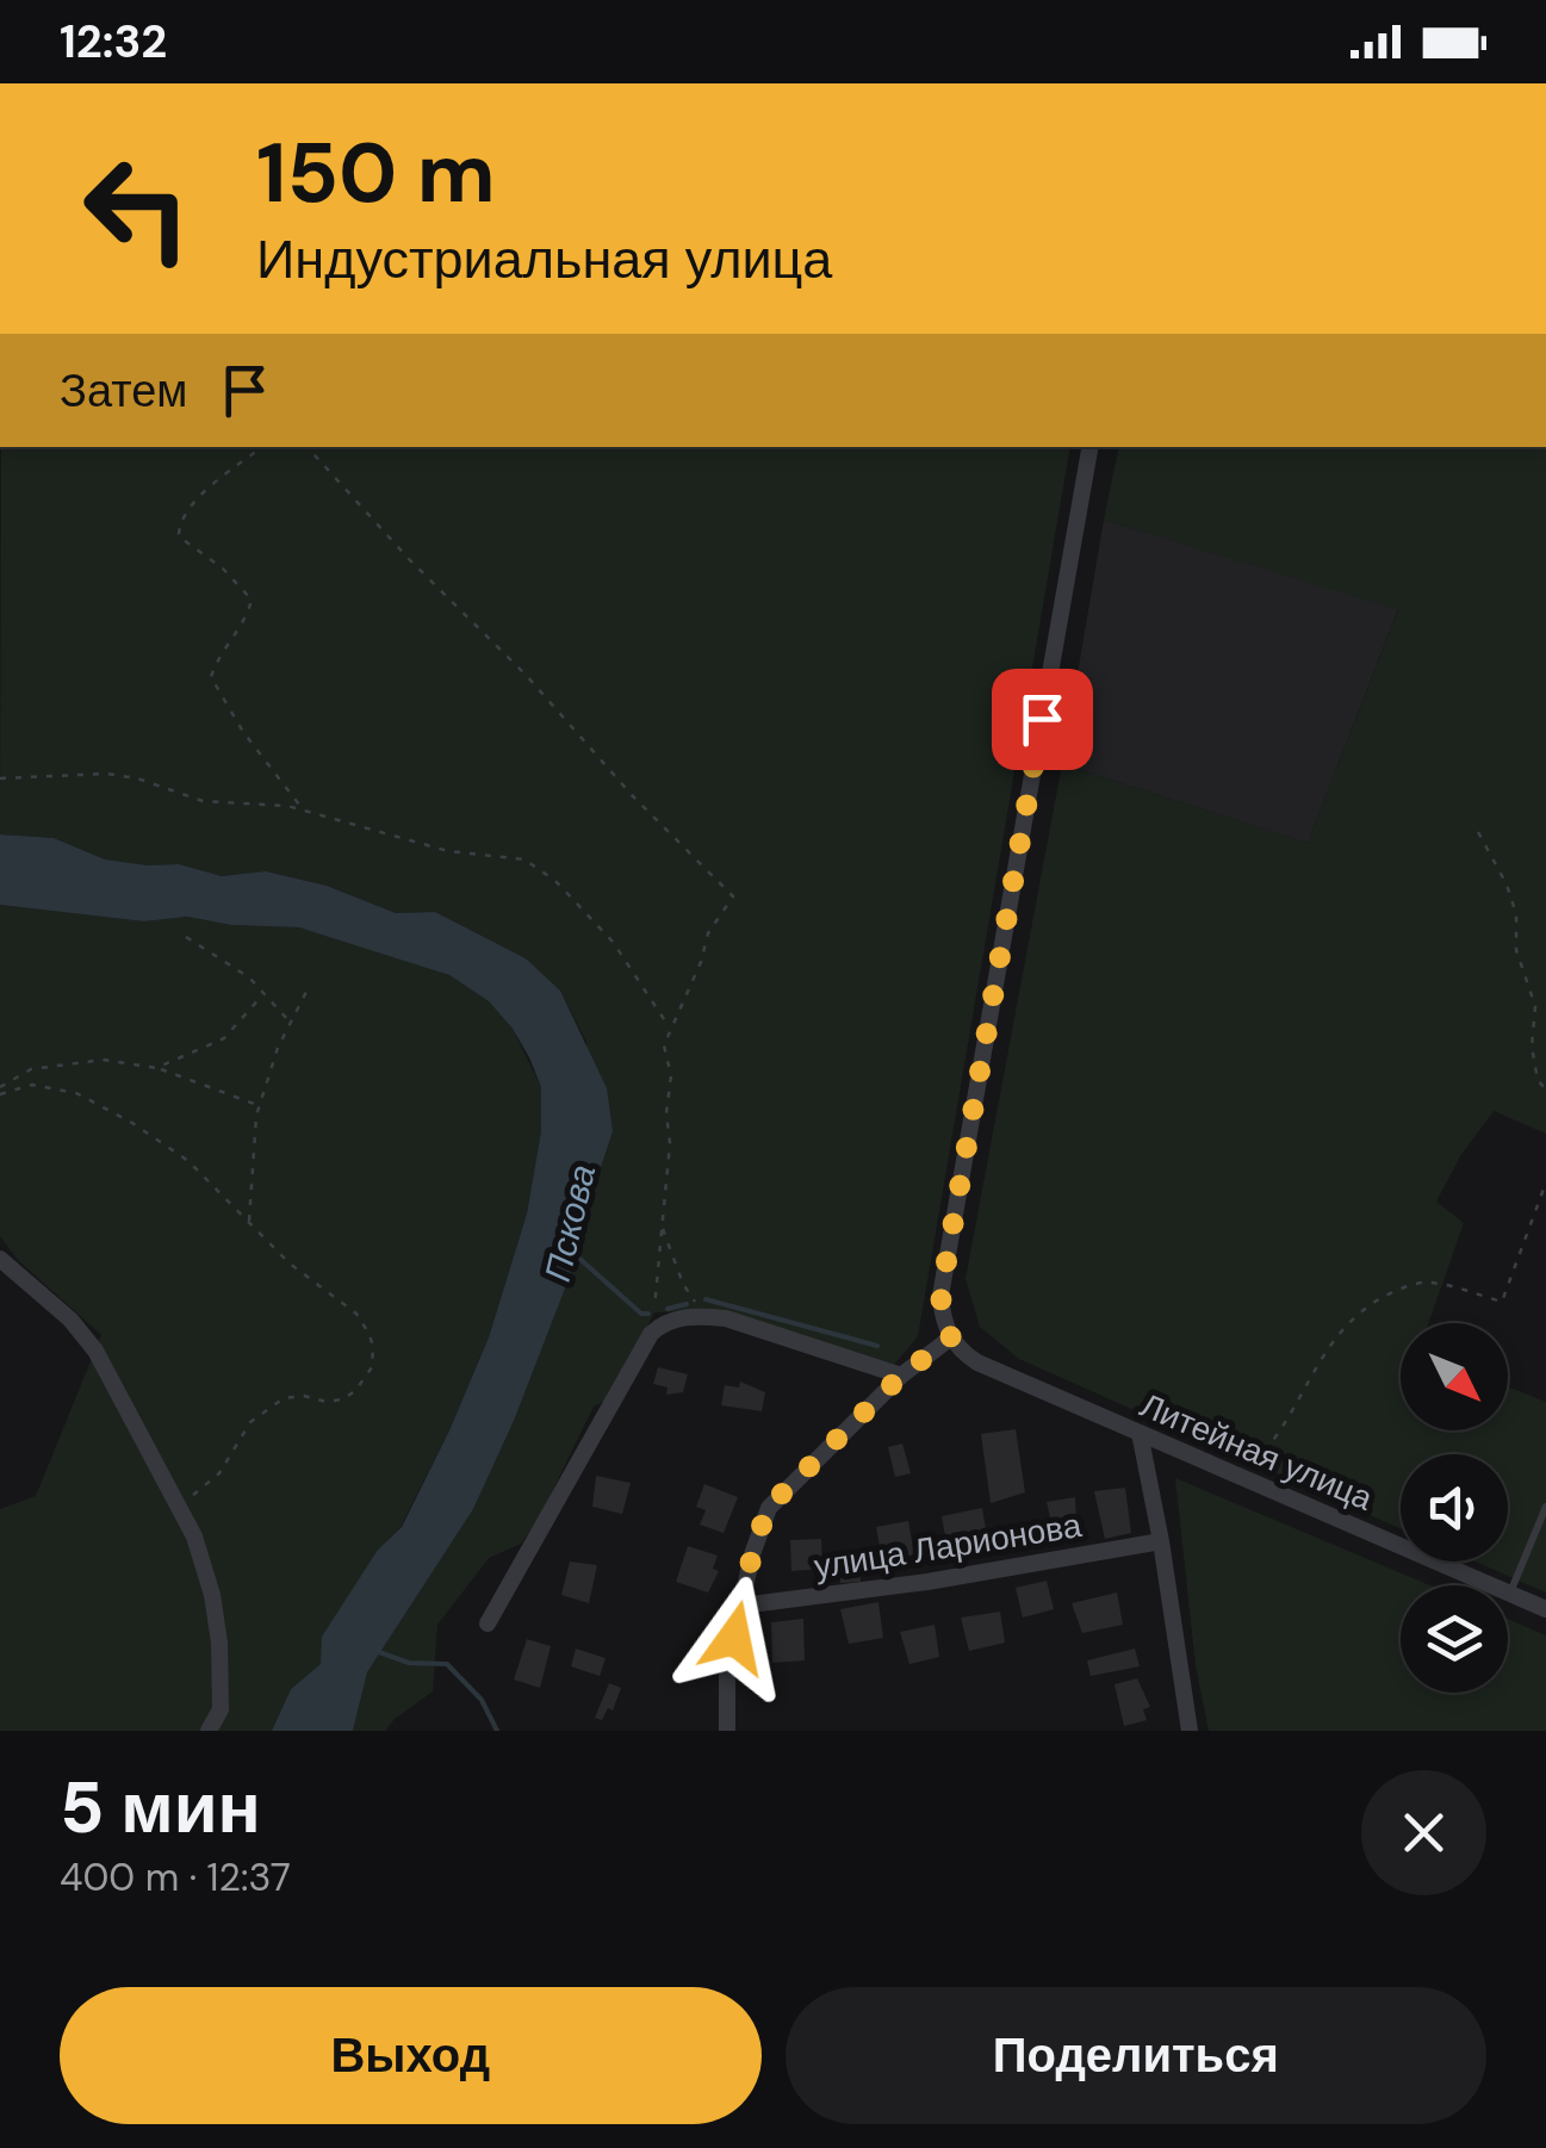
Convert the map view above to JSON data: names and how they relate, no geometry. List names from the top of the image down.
{
  "streets": {
    "street": ["Литейная улица", "улица Ларионова"]
  },
  "water": ["Пскова"],
  "north": "bottom right",
  "page": {
    "status": "12:32",
    "turn": ["150 m", "Индустриальная улица"],
    "then": "Затем",
    "heading": ["5 мин", "400 m · 12:37"],
    "buttons": ["Выход", "Поделиться"]
  }
}
